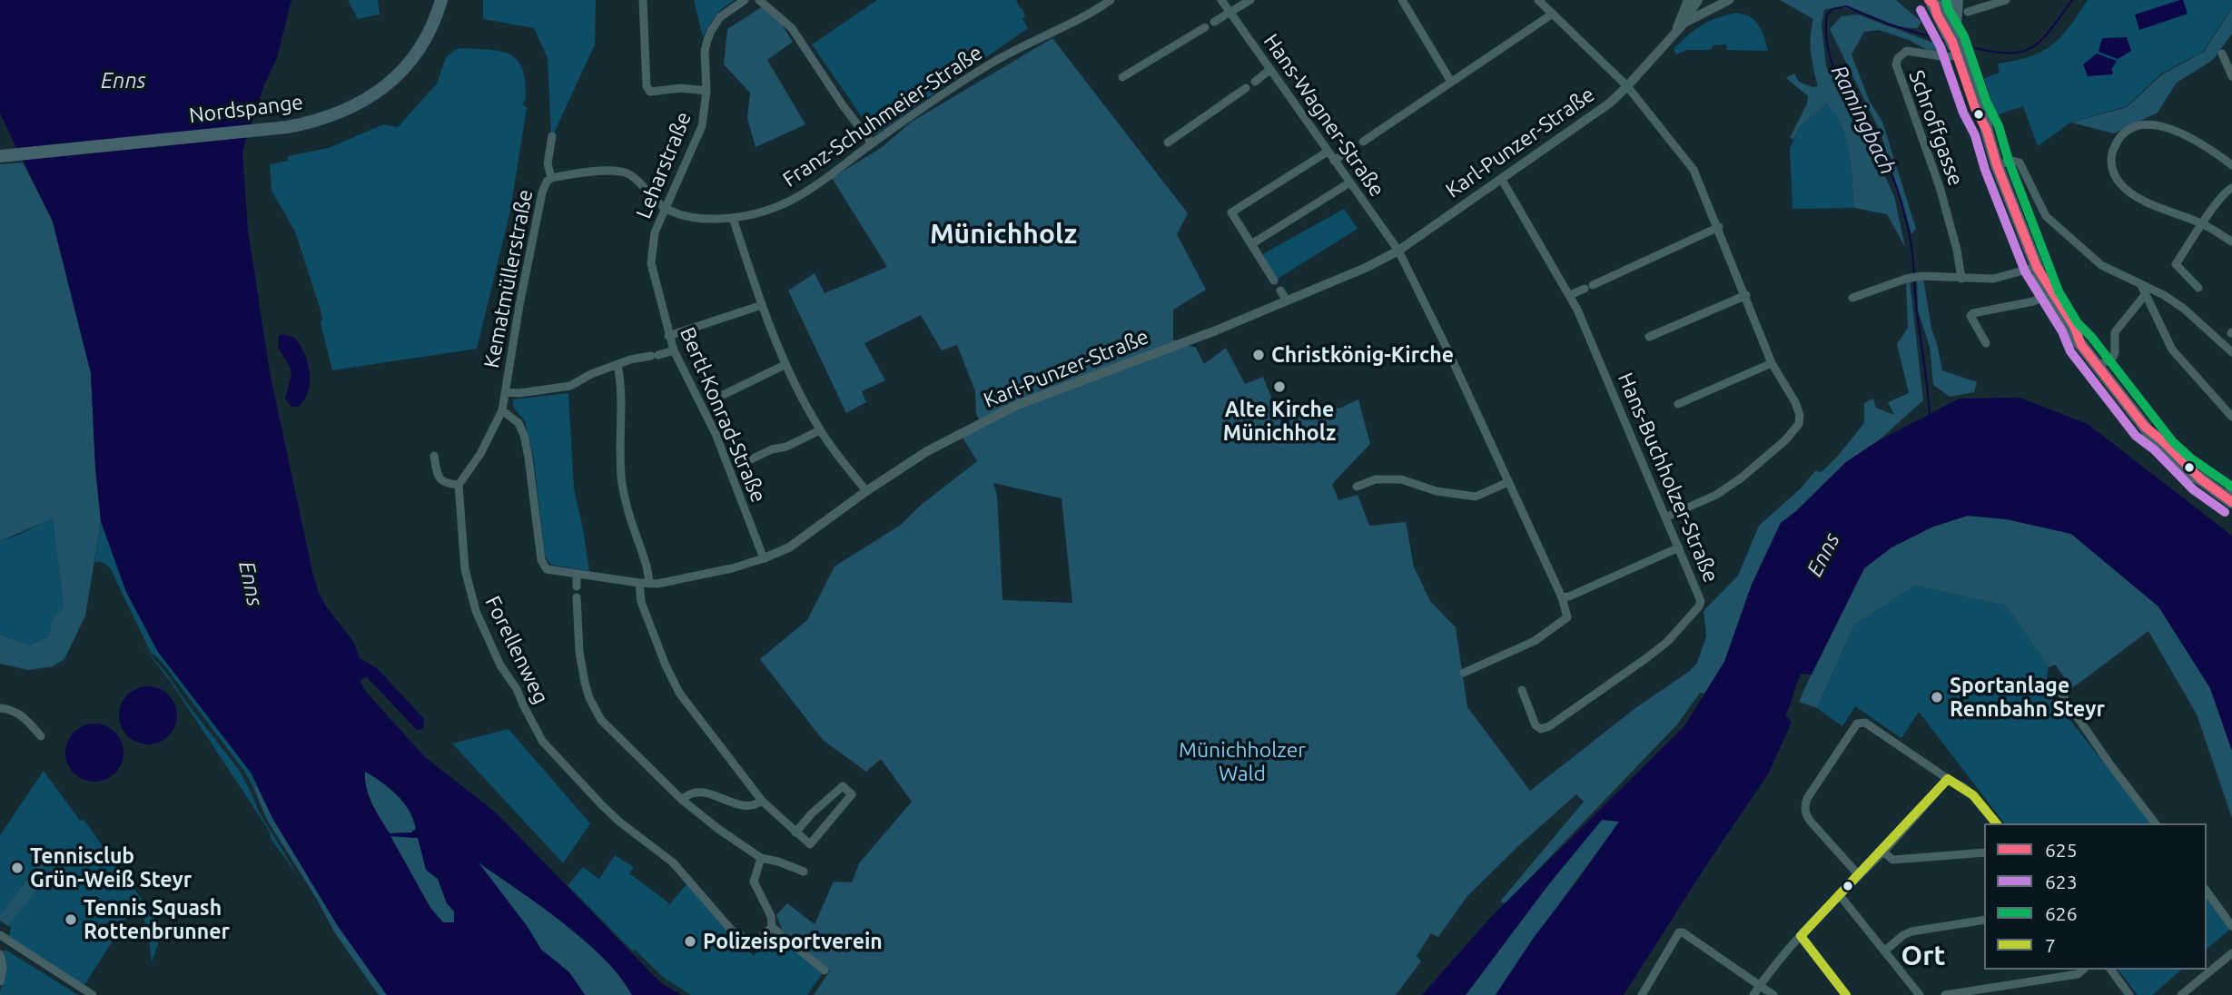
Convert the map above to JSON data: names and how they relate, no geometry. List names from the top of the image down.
{
  "streets": {
    "main road": ["Nordspange"],
    "street": [
      "Hans-Wagner-Straße",
      "Franz-Schuhmeier-Straße",
      "Schroffgasse",
      "Karl-Punzer-Straße",
      "Leharstraße",
      "Kematmüllerstraße",
      "Bertl-Konrad-Straße",
      "Hans-Buchholzer-Straße",
      "Forellenweg"
    ]
  },
  "crossings": [
    ["Hans-Wagner-Straße", "Karl-Punzer-Straße"],
    ["Franz-Schuhmeier-Straße", "Leharstraße"],
    ["Karl-Punzer-Straße", "Kematmüllerstraße"],
    ["Karl-Punzer-Straße", "Bertl-Konrad-Straße"],
    ["Karl-Punzer-Straße", "Hans-Buchholzer-Straße"],
    ["Leharstraße", "Bertl-Konrad-Straße"],
    ["Kematmüllerstraße", "Bertl-Konrad-Straße"],
    ["Kematmüllerstraße", "Forellenweg"]
  ],
  "districts": ["Münichholz", "Ort"],
  "water": ["Enns", "Ramingbach"],
  "parks": ["Münichholzer Wald"],
  "places": [
    "Christkönig-Kirche",
    "Alte Kirche Münichholz",
    "Sportanlage Rennbahn Steyr",
    "Tennisclub Grün-Weiß Steyr",
    "Tennis Squash Rottenbrunner",
    "Polizeisportverein"
  ],
  "lines": [
    "transit line 625",
    "transit line 626",
    "transit line 623",
    "transit line 7"
  ],
  "legend": [
    "625",
    "623",
    "626",
    "7"
  ]
}
